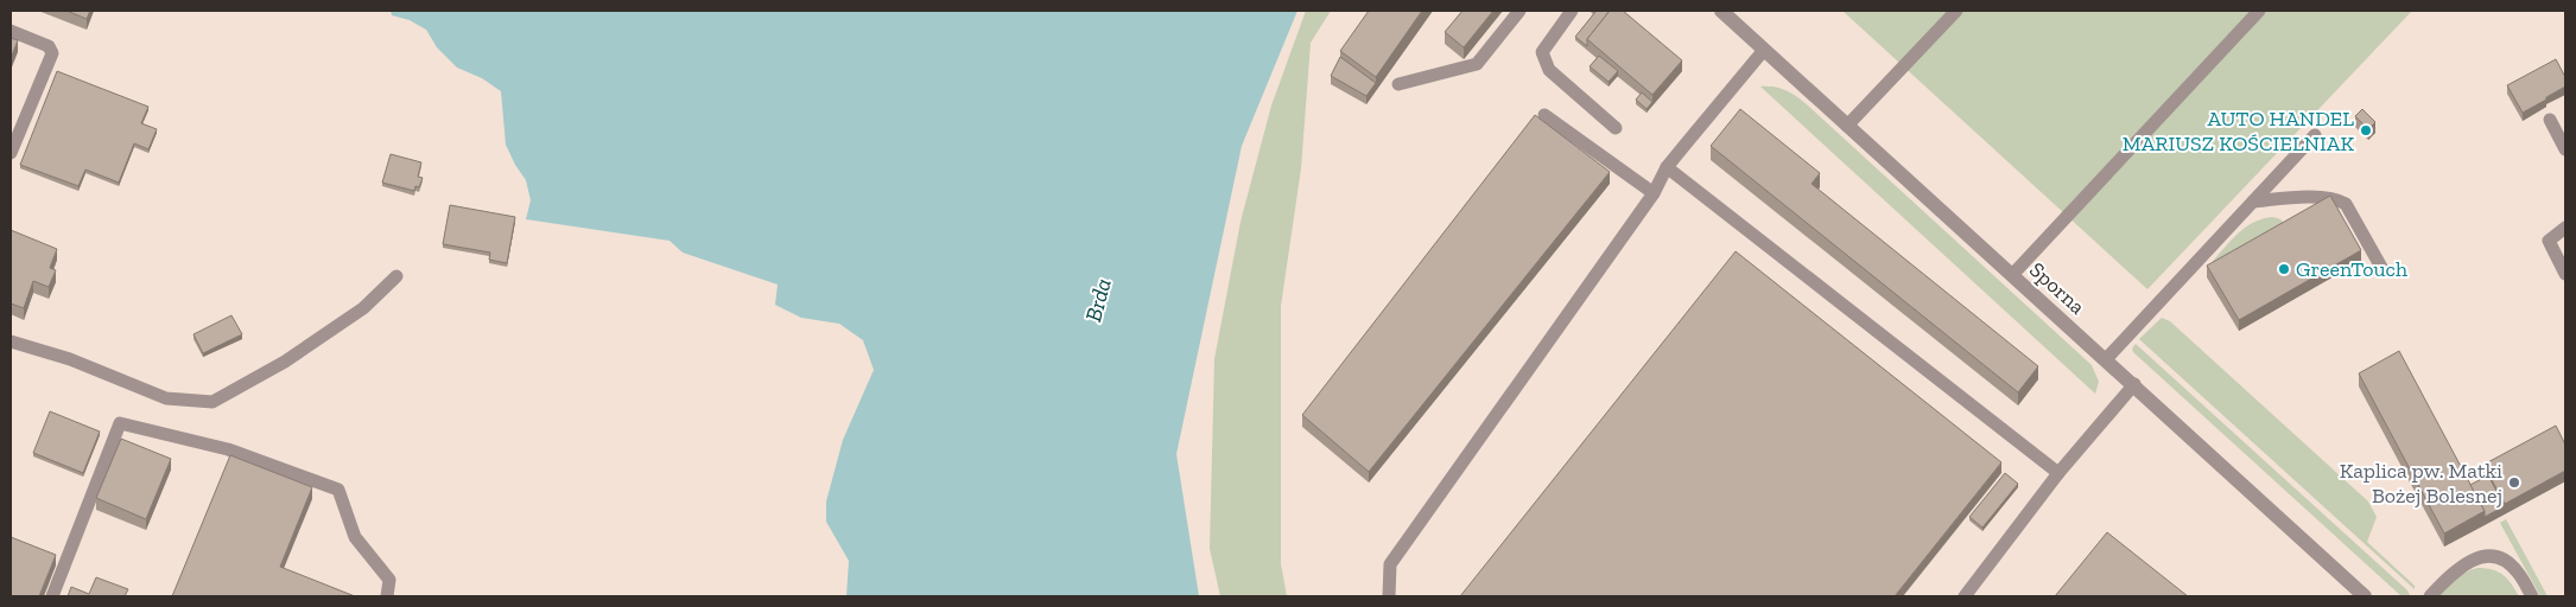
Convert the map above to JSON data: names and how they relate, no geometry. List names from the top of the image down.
{
  "streets": {
    "street": ["Sporna"]
  },
  "water": ["Brda"],
  "places": ["AUTO HANDEL MARIUSZ KOŚCIELNIAK", "GreenTouch", "Kaplica pw. Matki Bożej Bolesnej"]
}
